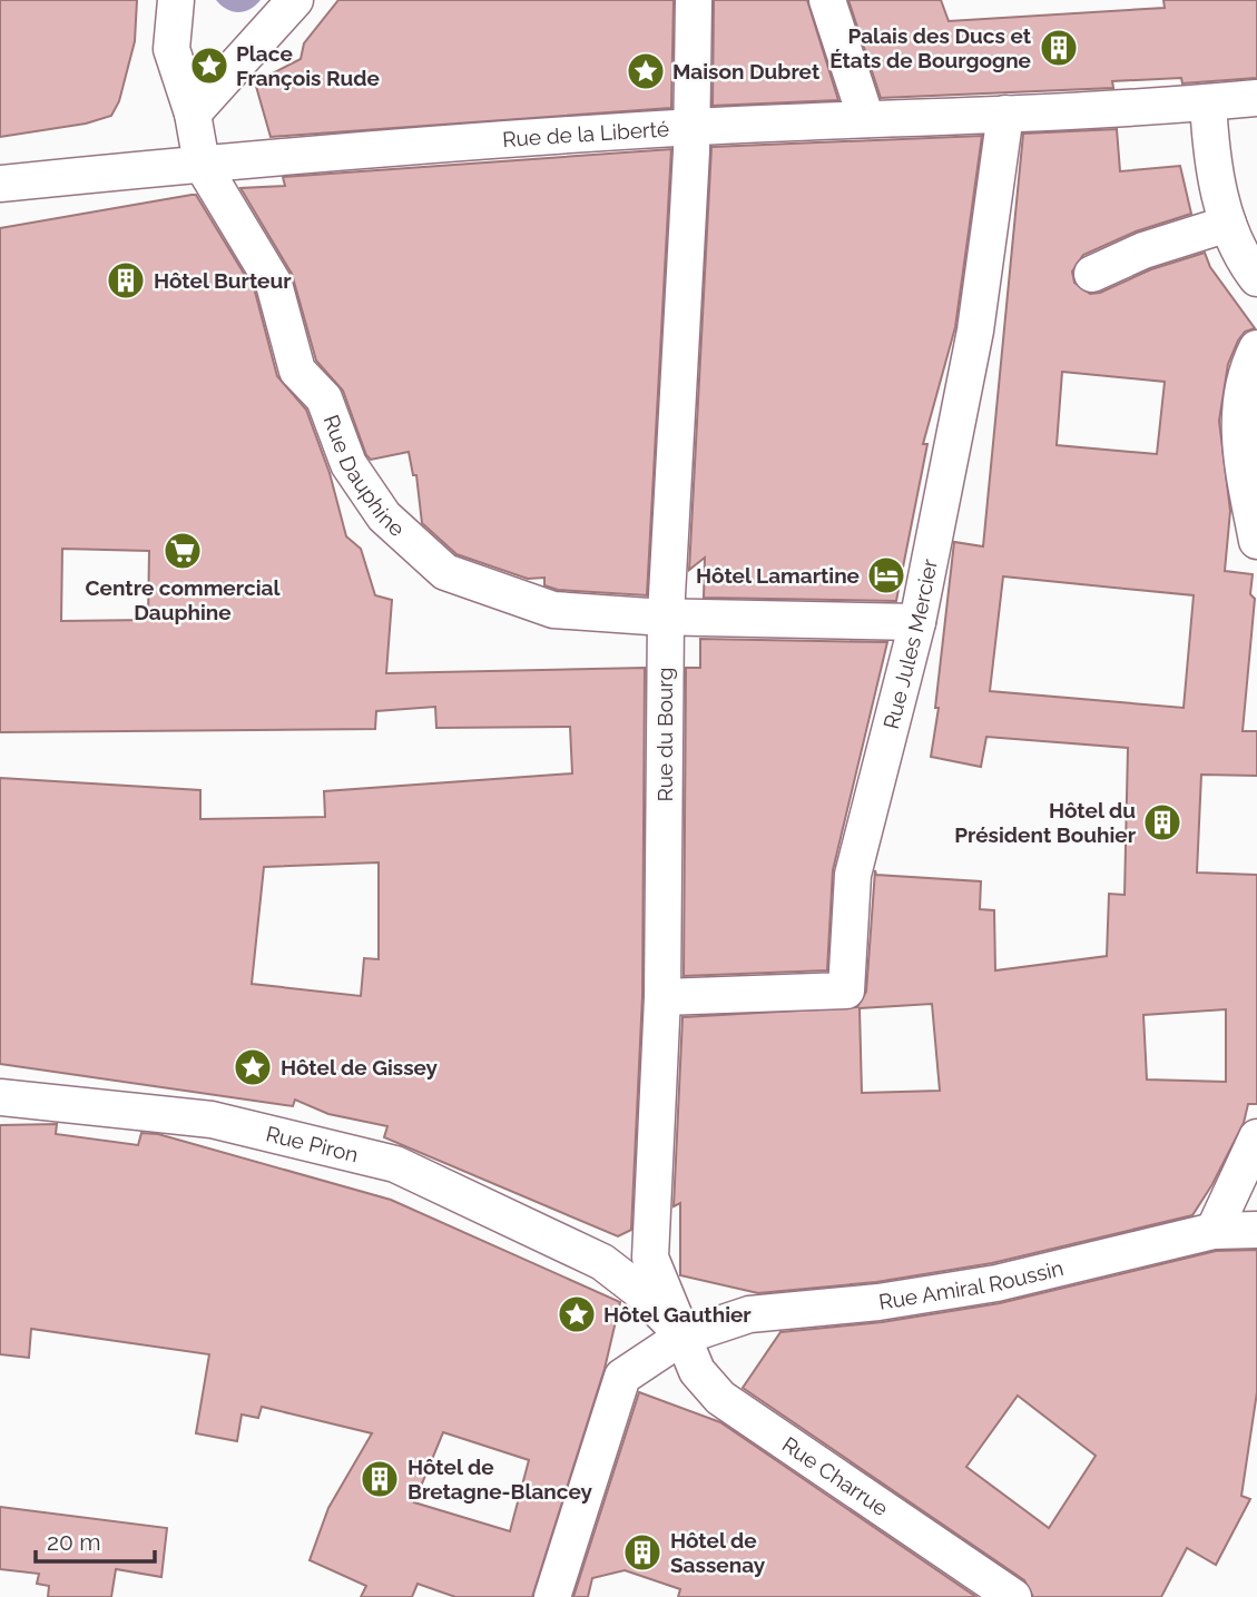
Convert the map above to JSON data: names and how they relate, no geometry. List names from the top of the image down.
{
  "streets": {
    "street": [
      "Rue de la Liberté",
      "Rue Dauphine",
      "Rue Jules Mercier",
      "Rue du Bourg",
      "Rue Piron",
      "Rue Amiral Roussin",
      "Rue Charrue"
    ]
  },
  "crossings": [
    ["Rue de la Liberté", "Rue Dauphine"],
    ["Rue de la Liberté", "Rue Jules Mercier"],
    ["Rue de la Liberté", "Rue du Bourg"],
    ["Rue Dauphine", "Rue Jules Mercier"],
    ["Rue Dauphine", "Rue du Bourg"],
    ["Rue Jules Mercier", "Rue du Bourg"],
    ["Rue du Bourg", "Rue Piron"],
    ["Rue du Bourg", "Rue Amiral Roussin"],
    ["Rue du Bourg", "Rue Charrue"],
    ["Rue Piron", "Rue Amiral Roussin"],
    ["Rue Piron", "Rue Charrue"],
    ["Rue Amiral Roussin", "Rue Charrue"]
  ],
  "places": {
    "building": [
      "Palais des Ducs et États de Bourgogne",
      "Hôtel Burteur",
      "Hôtel du Président Bouhier",
      "Hôtel de Bretagne-Blancey",
      "Hôtel de Sassenay"
    ],
    "place": [
      "Place François Rude",
      "Maison Dubret",
      "Hôtel de Gissey",
      "Hôtel Gauthier"
    ],
    "supermarket": ["Centre commercial Dauphine"],
    "hotel": ["Hôtel Lamartine"]
  },
  "scale_bar": "20 m"
}
